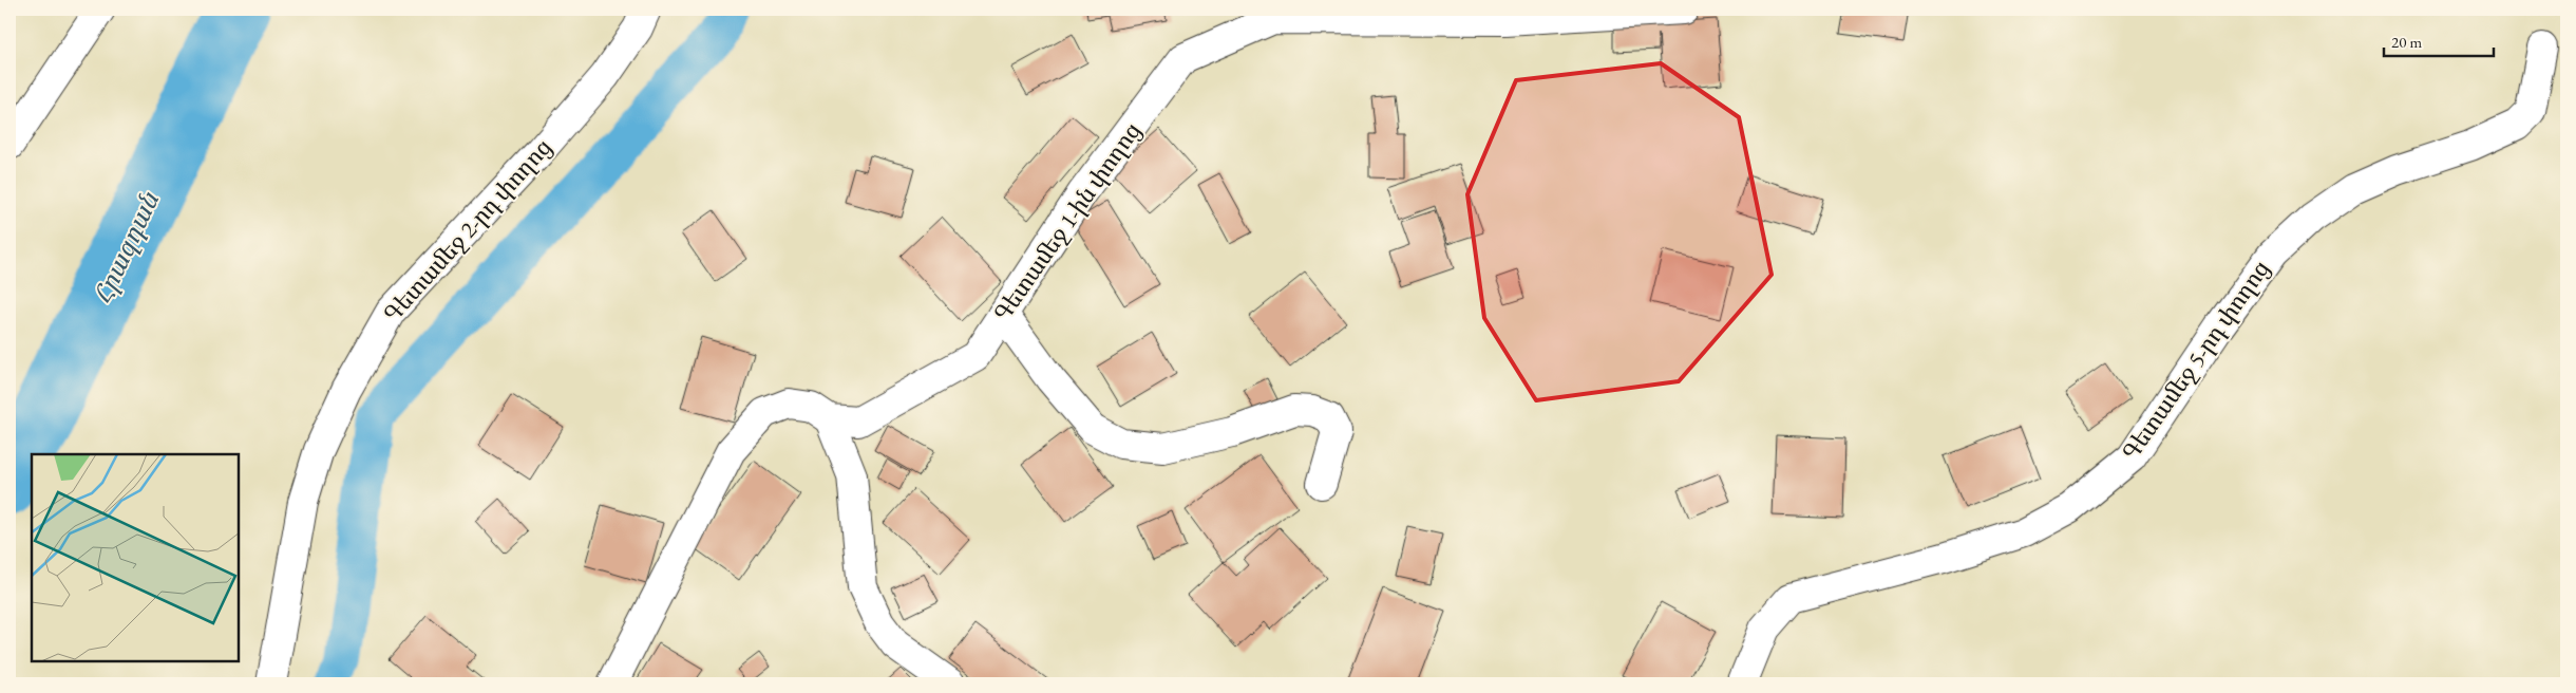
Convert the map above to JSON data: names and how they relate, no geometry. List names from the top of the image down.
{
  "streets": {
    "street": ["Գետամեջ 1-ին փողոց", "Գետամեջ 2-րդ փողոց", "Գետամեջ 5-րդ փողոց"]
  },
  "water": ["Հրազդան"],
  "scale_bar": "20 m"
}
